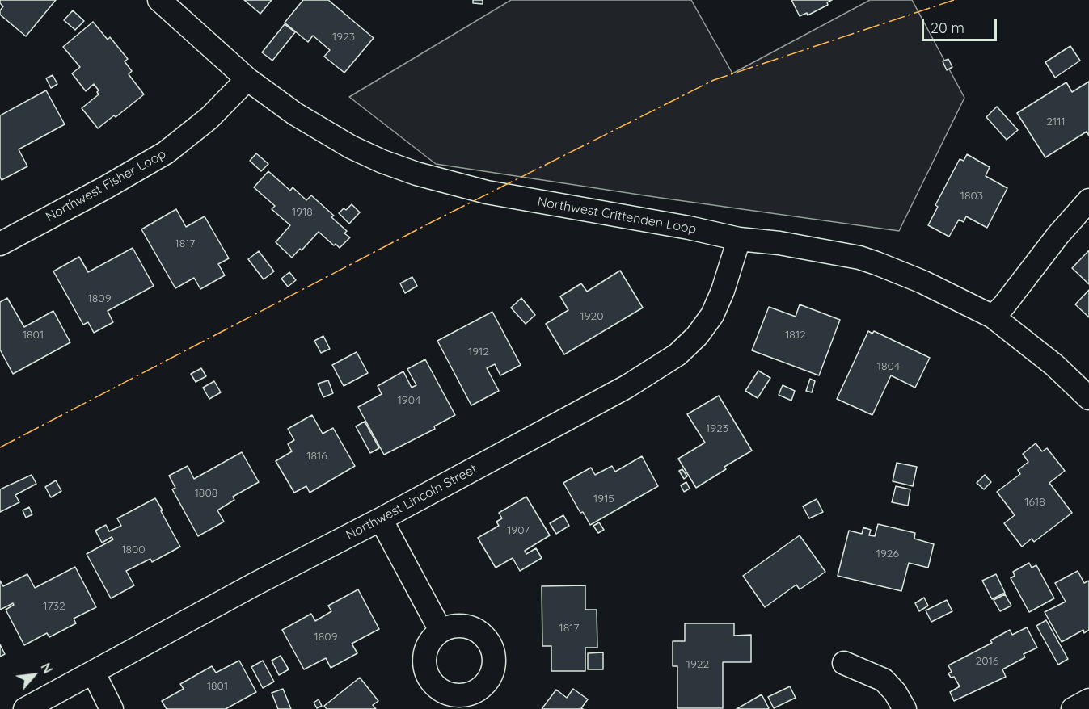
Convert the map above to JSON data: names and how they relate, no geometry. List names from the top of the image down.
{
  "streets": {
    "street": ["Northwest Fisher Loop", "Northwest Crittenden Loop", "Northwest Lincoln Street"]
  },
  "crossings": [
    ["Northwest Fisher Loop", "Northwest Crittenden Loop"],
    ["Northwest Crittenden Loop", "Northwest Lincoln Street"]
  ],
  "house_numbers": [
    "1923",
    "2111",
    "1803",
    "1918",
    "1817",
    "1809",
    "1920",
    "1801",
    "1812",
    "1912",
    "1804",
    "1904",
    "1923",
    "1816",
    "1808",
    "1915",
    "1618",
    "1907",
    "1800",
    "1926",
    "1732",
    "1817",
    "1809",
    "2016",
    "1922",
    "1801"
  ],
  "scale_bar": "20 m",
  "north": "top right"
}
